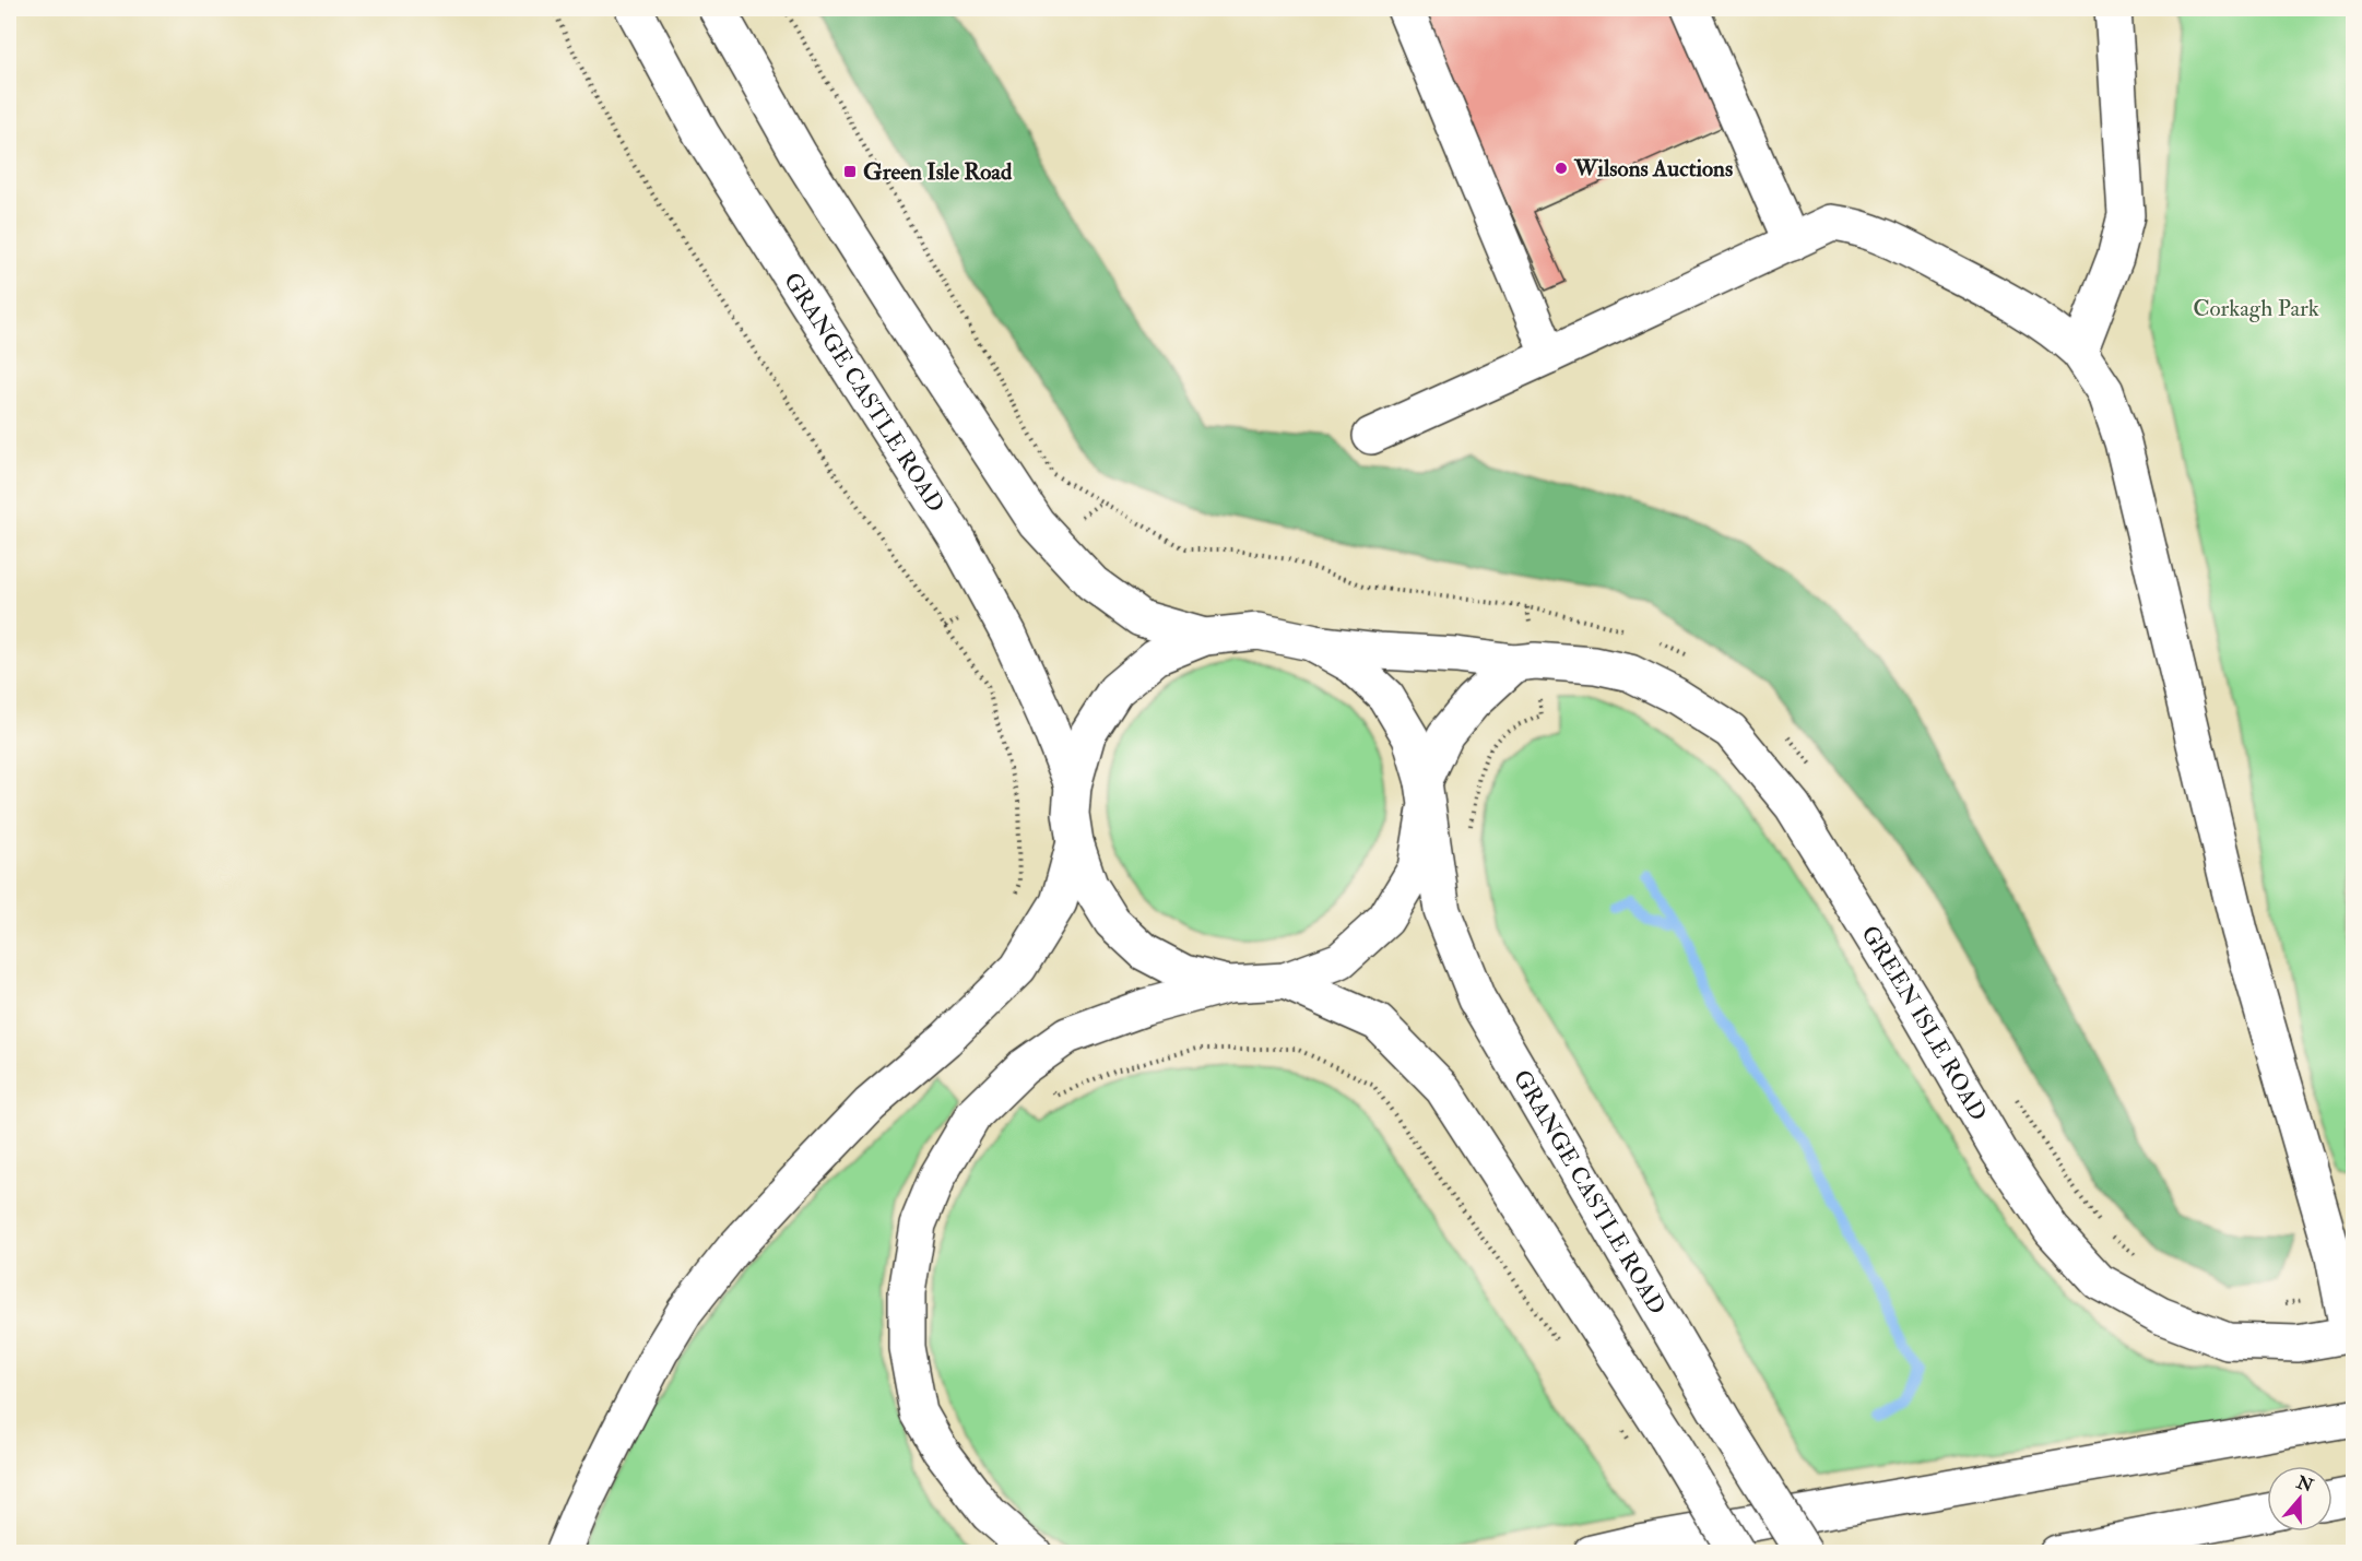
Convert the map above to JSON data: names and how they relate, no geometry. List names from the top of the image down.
{
  "streets": {
    "main road": ["GRANGE CASTLE ROAD", "GREEN ISLE ROAD"]
  },
  "crossings": [
    ["GRANGE CASTLE ROAD", "GREEN ISLE ROAD"]
  ],
  "parks": ["Corkagh Park"],
  "places": {
    "other": ["Wilsons Auctions"],
    "transit": ["Green Isle Road"]
  },
  "north": "top"
}
